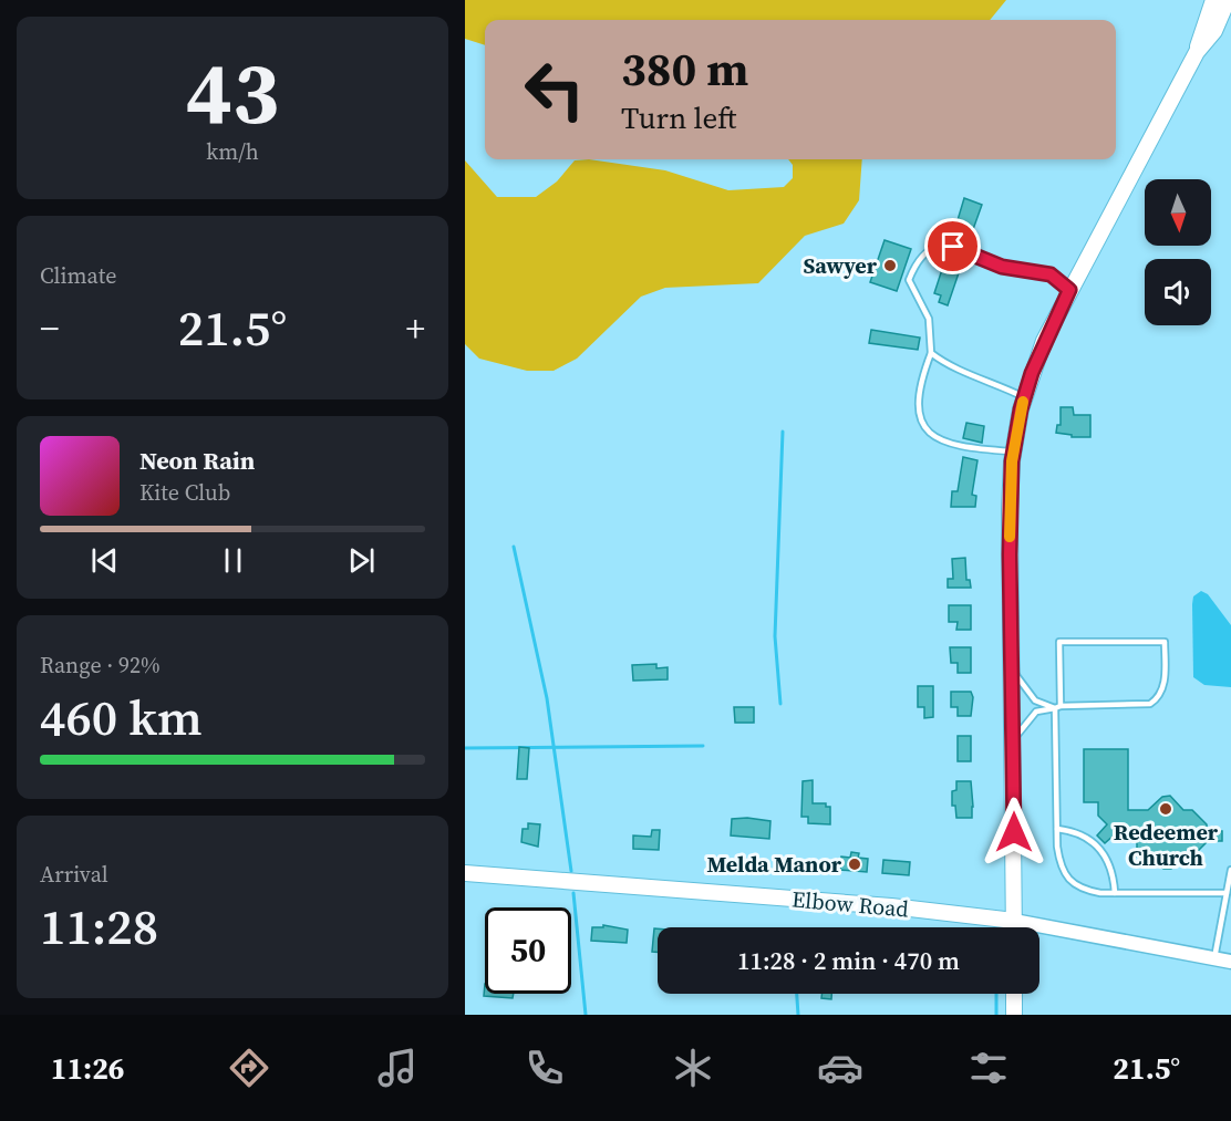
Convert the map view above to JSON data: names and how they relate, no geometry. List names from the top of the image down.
{
  "streets": {
    "main road": ["Elbow Road"]
  },
  "places": ["Sawyer", "Redeemer Church", "Melda Manor"],
  "north": "bottom",
  "page": {
    "tile": [
      ["43", "km/h"],
      "Climate",
      ["Range · 92%", "460 km"],
      ["Arrival", "11:28"]
    ],
    "turn": ["380 m", "Turn left"],
    "heat": ["−", "21.5°", "+"],
    "song": ["Neon Rain", "Kite Club"],
    "limit": "50",
    "trip": "11:28 · 2 min · 470 m",
    "tabs": ["11:26", "21.5°"]
  }
}
